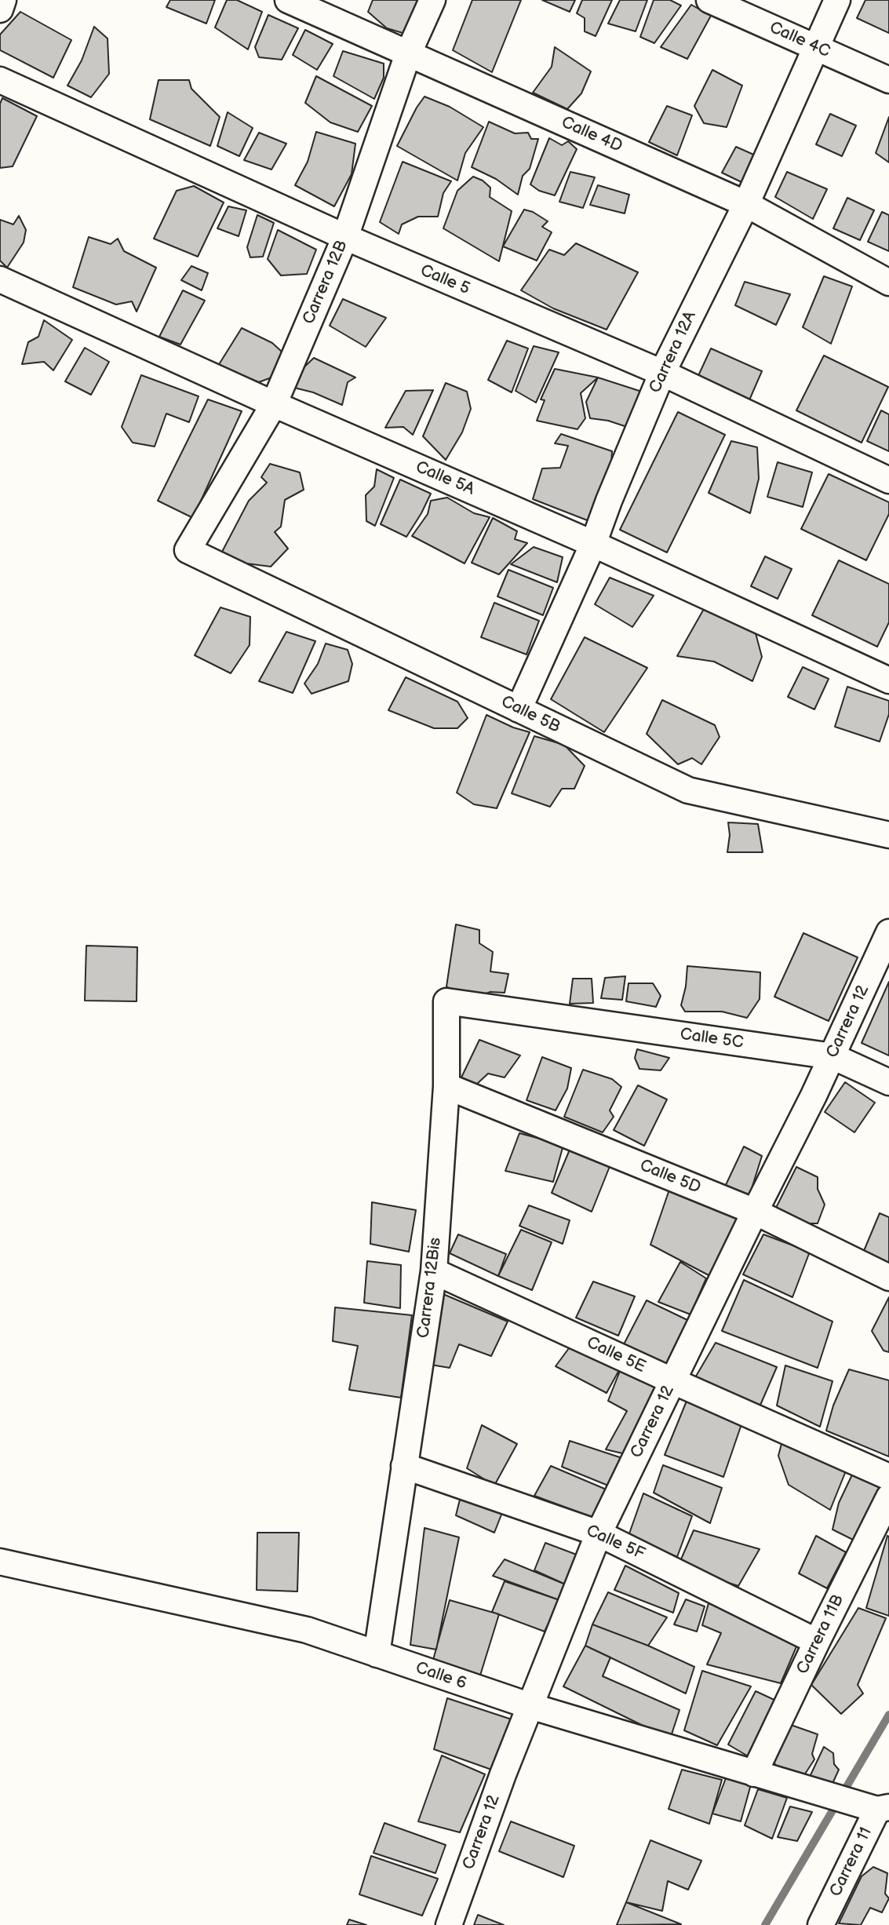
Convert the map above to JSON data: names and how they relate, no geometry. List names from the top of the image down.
{
  "streets": {
    "street": [
      "Calle 4C",
      "Calle 4D",
      "Calle 5",
      "Carrera 12B",
      "Carrera 12A",
      "Calle 5A",
      "Calle 5B",
      "Carrera 12",
      "Calle 5C",
      "Calle 5D",
      "Carrera 12Bis",
      "Calle 5E",
      "Calle 5F",
      "Carrera 11B",
      "Calle 6",
      "Carrera 11"
    ]
  },
  "crossings": [
    ["Calle 4C", "Carrera 12A"],
    ["Calle 4D", "Carrera 12B"],
    ["Calle 4D", "Carrera 12A"],
    ["Calle 5", "Carrera 12B"],
    ["Calle 5", "Carrera 12A"],
    ["Carrera 12B", "Calle 5A"],
    ["Carrera 12B", "Calle 5B"],
    ["Carrera 12A", "Calle 5A"],
    ["Carrera 12A", "Calle 5B"],
    ["Carrera 12", "Calle 5C"],
    ["Carrera 12", "Calle 5D"],
    ["Carrera 12", "Calle 5E"],
    ["Carrera 12", "Calle 5F"],
    ["Carrera 12", "Calle 6"],
    ["Calle 5C", "Carrera 12Bis"],
    ["Calle 5D", "Carrera 12Bis"],
    ["Carrera 12Bis", "Calle 5E"],
    ["Carrera 12Bis", "Calle 5F"],
    ["Carrera 12Bis", "Calle 6"],
    ["Calle 5F", "Carrera 11B"],
    ["Carrera 11B", "Calle 6"],
    ["Calle 6", "Carrera 11"]
  ]
}
